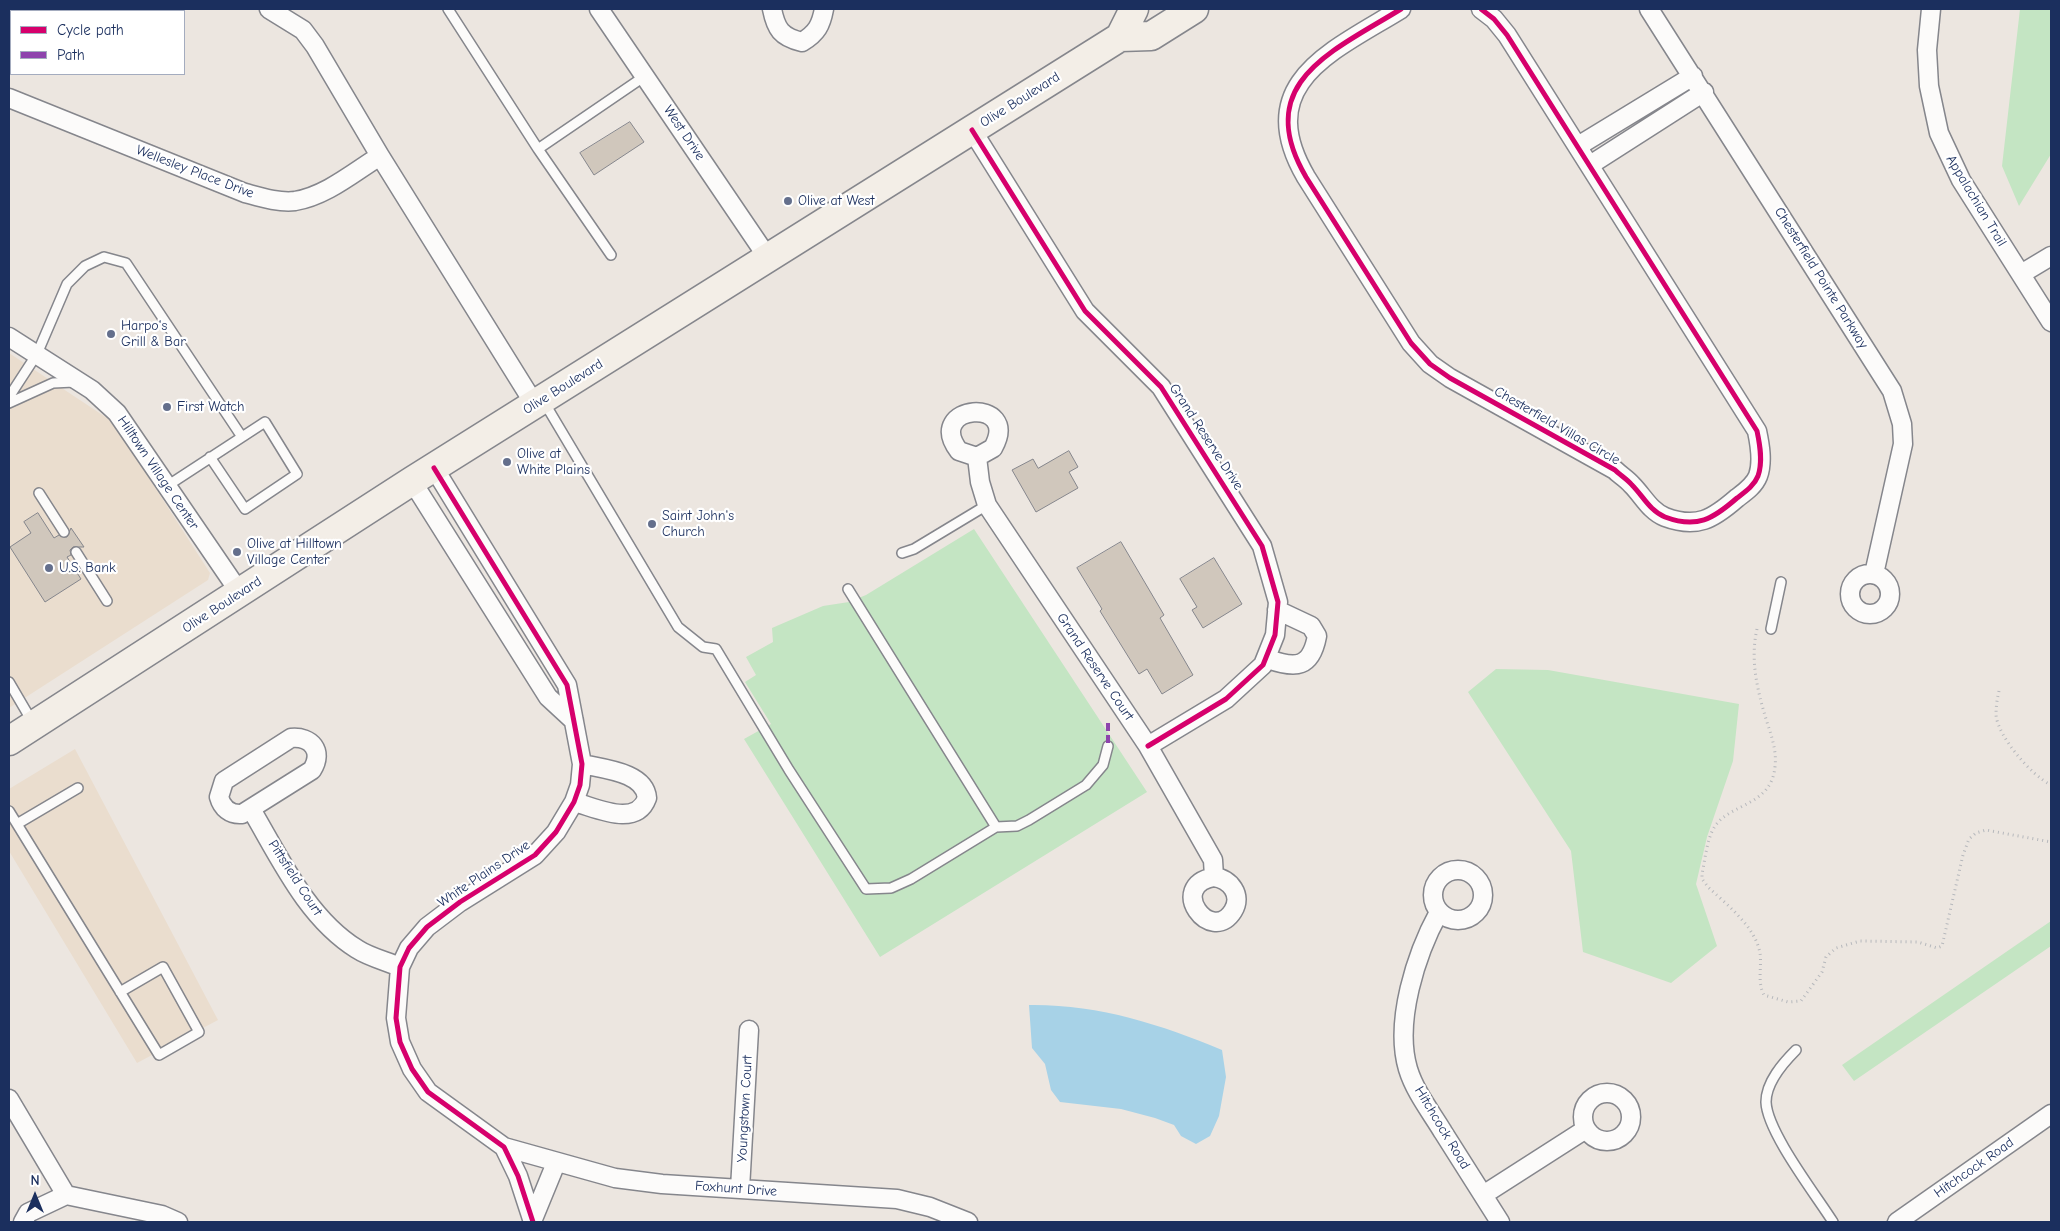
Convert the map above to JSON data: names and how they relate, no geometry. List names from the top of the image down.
{
  "streets": {
    "main road": ["Olive Boulevard"],
    "street": [
      "West Drive",
      "Wellesley Place Drive",
      "Appalachian Trail",
      "Chesterfield Pointe Parkway",
      "Chesterfield Villas Circle",
      "Grand Reserve Drive",
      "Hilltown Village Center",
      "Grand Reserve Court",
      "White Plains Drive",
      "Pittsfield Court",
      "Youngstown Court",
      "Hitchcock Road",
      "Foxhunt Drive"
    ]
  },
  "crossings": [
    ["Olive Boulevard", "West Drive"],
    ["Olive Boulevard", "Grand Reserve Drive"],
    ["Olive Boulevard", "Hilltown Village Center"],
    ["Olive Boulevard", "White Plains Drive"],
    ["Grand Reserve Drive", "Grand Reserve Court"],
    ["White Plains Drive", "Pittsfield Court"],
    ["White Plains Drive", "Foxhunt Drive"],
    ["Youngstown Court", "Foxhunt Drive"]
  ],
  "places": [
    "Olive at West",
    "Harpo's Grill & Bar",
    "First Watch",
    "Olive at White Plains",
    "Saint John's Church",
    "Olive at Hilltown Village Center",
    "U.S. Bank"
  ],
  "legend": ["Cycle path", "Path"],
  "north": "top"
}
